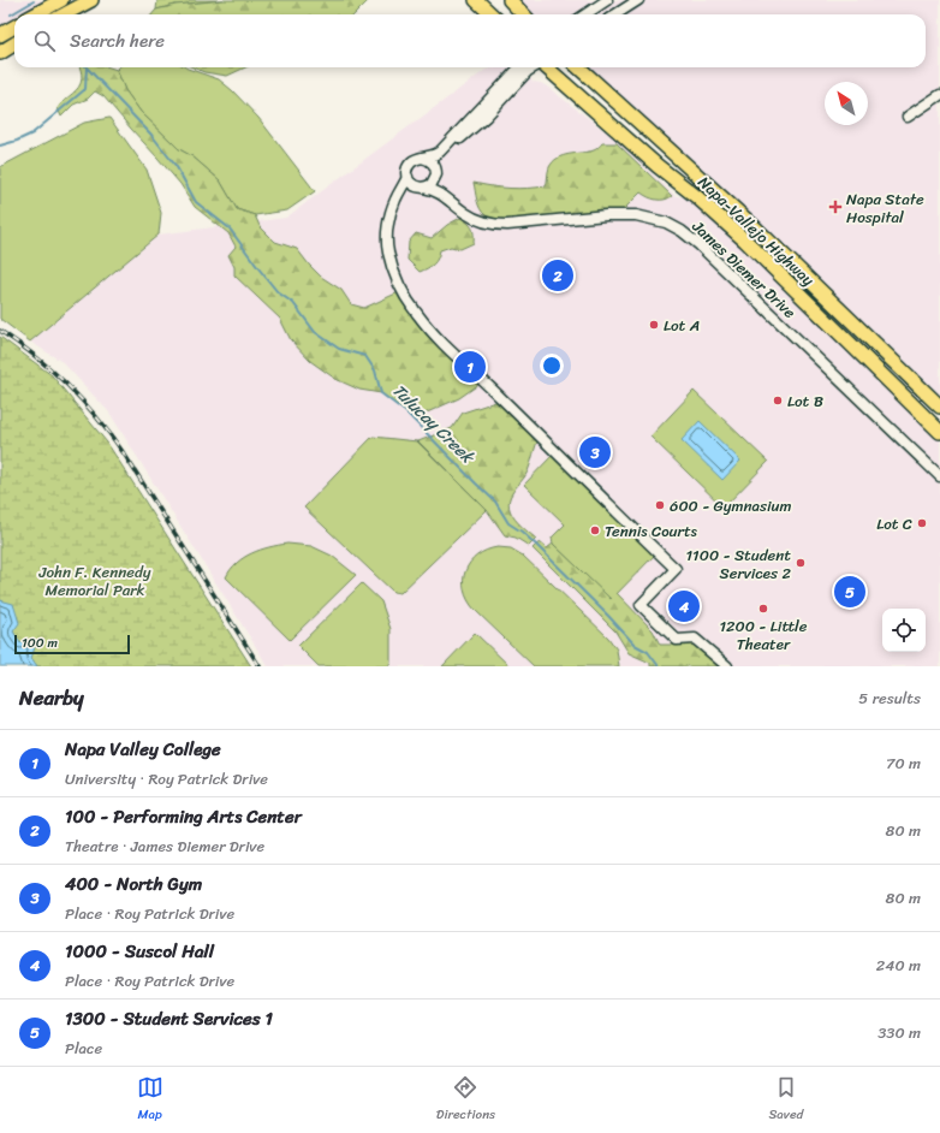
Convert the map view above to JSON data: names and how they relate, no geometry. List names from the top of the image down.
{
  "streets": {
    "main road": ["Napa-Vallejo Highway"],
    "street": ["James Diemer Drive"]
  },
  "water": ["Tulucay Creek"],
  "parks": ["John F. Kennedy Memorial Park"],
  "places": {
    "health": ["Napa State Hospital"],
    "other": [
      "Lot A",
      "Lot B",
      "600 - Gymnasium",
      "Lot C",
      "Tennis Courts",
      "1100 - Student Services 2",
      "1200 - Little Theater"
    ]
  },
  "scale_bar": "100 m",
  "north": "top left",
  "page": {
    "search": "Search here",
    "pins": [
      "2",
      "1",
      "3",
      "5",
      "4"
    ],
    "scale": "100 m",
    "heading": ["Nearby", "5 results"],
    "list": [
      {
        "mark": "1",
        "name": "Napa Valley College",
        "note": "University · Roy Patrick Drive",
        "value": "70 m"
      },
      {
        "mark": "2",
        "name": "100 - Performing Arts Center",
        "note": "Theatre · James Diemer Drive",
        "value": "80 m"
      },
      {
        "mark": "3",
        "name": "400 - North Gym",
        "note": "Place · Roy Patrick Drive",
        "value": "80 m"
      },
      {
        "mark": "4",
        "name": "1000 - Suscol Hall",
        "note": "Place · Roy Patrick Drive",
        "value": "240 m"
      },
      {
        "mark": "5",
        "name": "1300 - Student Services 1",
        "note": "Place",
        "value": "330 m"
      }
    ],
    "nav": ["Map", "Directions", "Saved"]
  }
}
